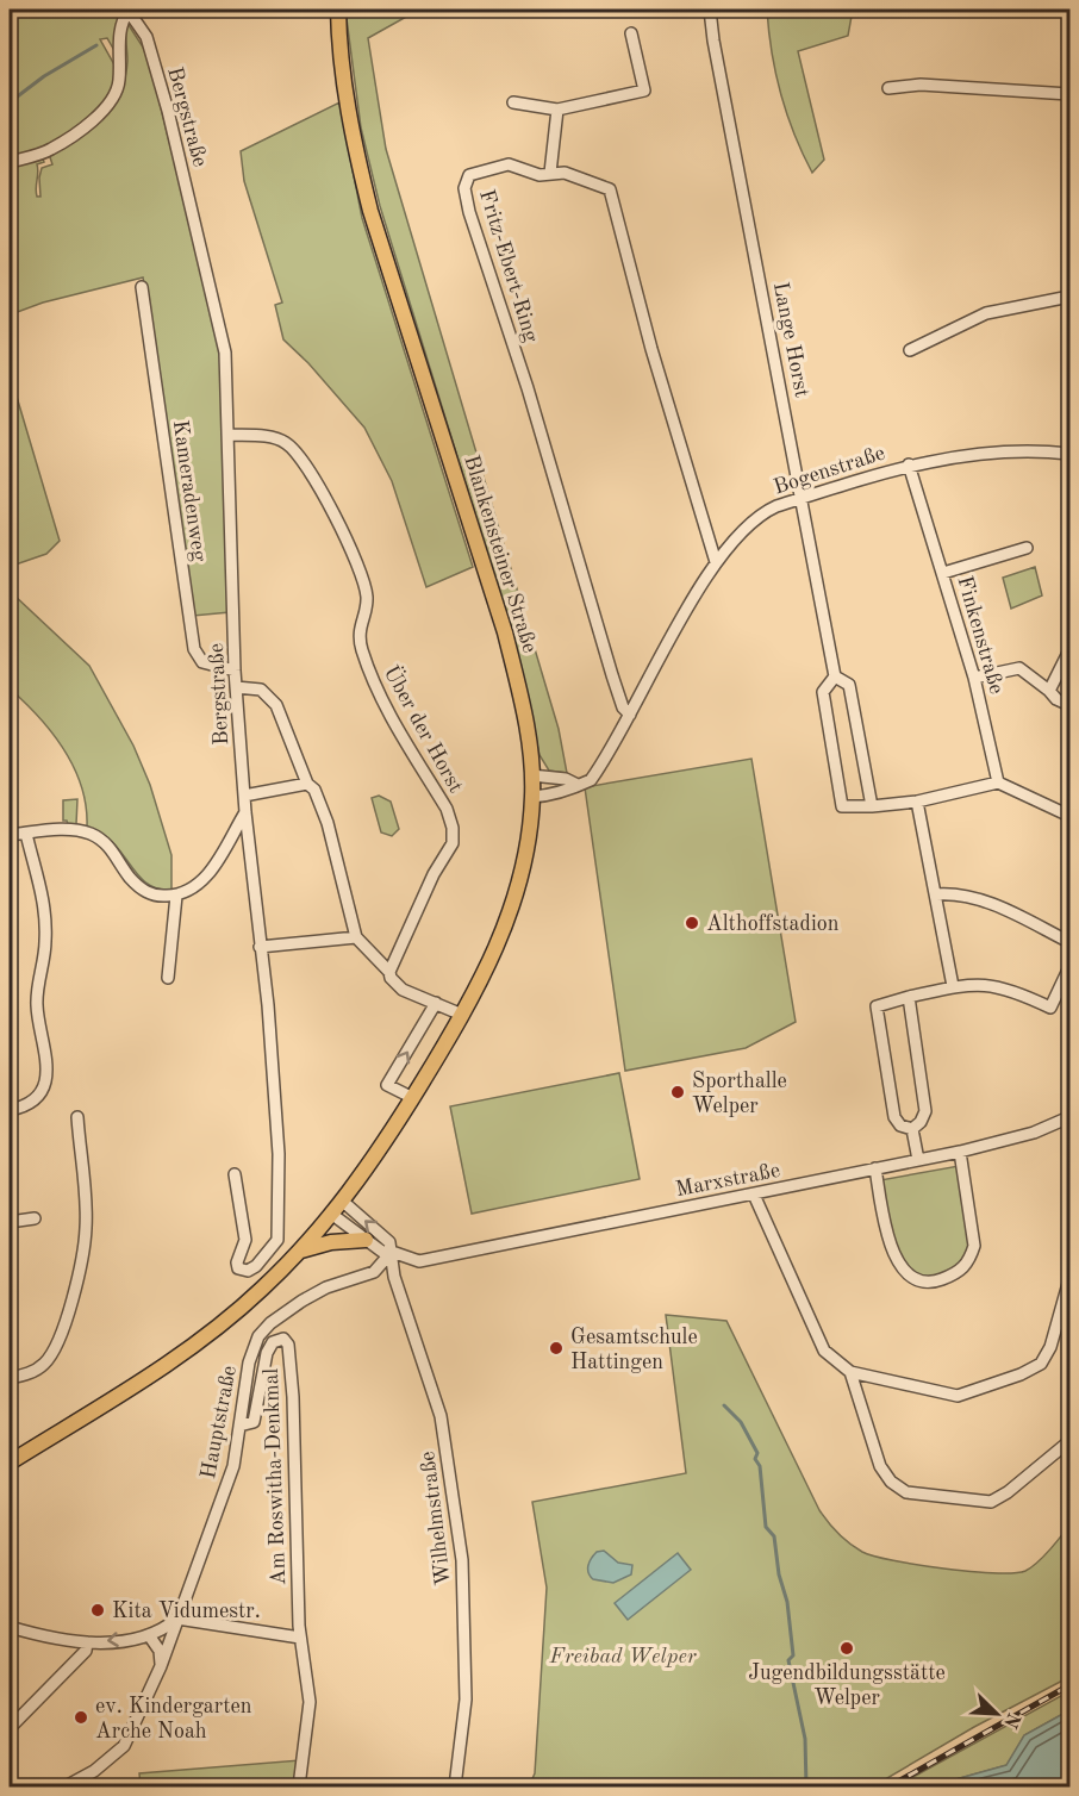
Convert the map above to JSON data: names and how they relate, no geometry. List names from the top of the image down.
{
  "streets": {
    "main road": ["Blankensteiner Straße"],
    "street": [
      "Bergstraße",
      "Fritz-Ebert-Ring",
      "Lange Horst",
      "Bogenstraße",
      "Kameradenweg",
      "Finkenstraße",
      "Über der Horst",
      "Marxstraße",
      "Hauptstraße",
      "Am Roswitha-Denkmal",
      "Wilhelmstraße"
    ]
  },
  "crossings": [
    ["Bergstraße", "Kameradenweg"],
    ["Bergstraße", "Über der Horst"],
    ["Fritz-Ebert-Ring", "Bogenstraße"],
    ["Lange Horst", "Bogenstraße"],
    ["Lange Horst", "Finkenstraße"],
    ["Bogenstraße", "Blankensteiner Straße"],
    ["Bogenstraße", "Finkenstraße"],
    ["Blankensteiner Straße", "Marxstraße"],
    ["Marxstraße", "Hauptstraße"],
    ["Marxstraße", "Wilhelmstraße"],
    ["Hauptstraße", "Am Roswitha-Denkmal"],
    ["Hauptstraße", "Wilhelmstraße"]
  ],
  "parks": ["Freibad Welper"],
  "places": [
    "Althoffstadion",
    "Sporthalle Welper",
    "Gesamtschule Hattingen",
    "Kita Vidumestr.",
    "Jugendbildungsstätte Welper",
    "ev. Kindergarten Arche Noah"
  ],
  "north": "bottom right"
}
